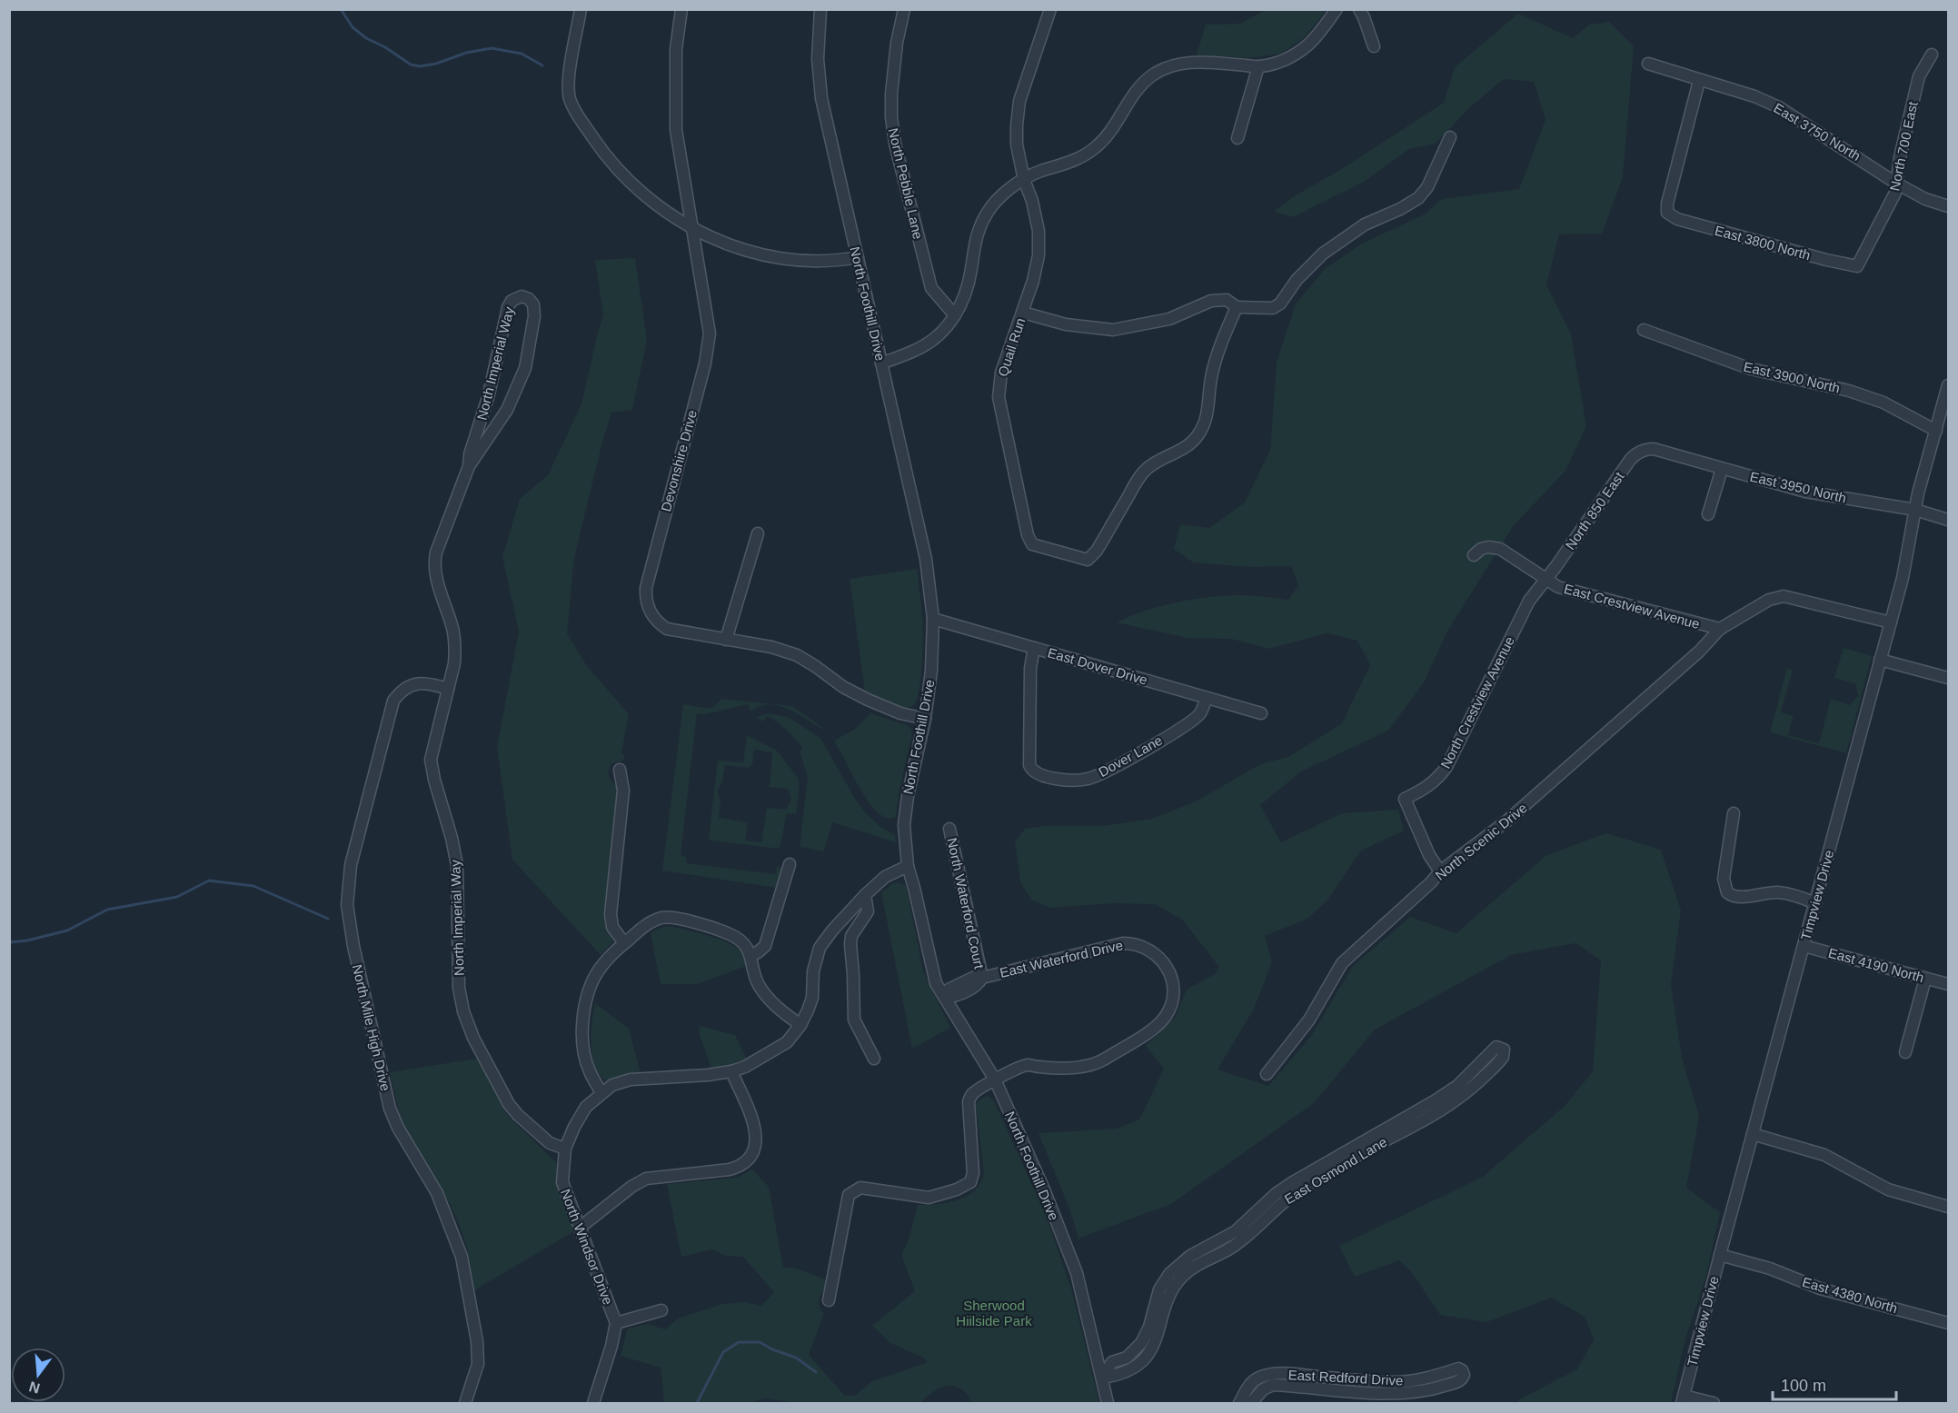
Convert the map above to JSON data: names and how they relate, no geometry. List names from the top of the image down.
{
  "streets": {
    "street": [
      "East 3750 North",
      "North 700 East",
      "North Pebble Lane",
      "East 3800 North",
      "North Foothill Drive",
      "Quail Run",
      "North Imperial Way",
      "East 3900 North",
      "Devonshire Drive",
      "East 3950 North",
      "North 850 East",
      "East Crestview Avenue",
      "East Dover Drive",
      "North Crestview Avenue",
      "Dover Lane",
      "North Scenic Drive",
      "Timpview Drive",
      "North Waterford Court",
      "East Waterford Drive",
      "East 4190 North",
      "North Mile High Drive",
      "East Osmond Lane",
      "North Windsor Drive",
      "East 4380 North",
      "East Redford Drive"
    ]
  },
  "crossings": [
    ["East 3750 North", "North 700 East"],
    ["East 3750 North", "East 3800 North"],
    ["North 700 East", "East 3800 North"],
    ["North Foothill Drive", "Devonshire Drive"],
    ["North Foothill Drive", "East Dover Drive"],
    ["North Foothill Drive", "East Waterford Drive"],
    ["North Foothill Drive", "East Osmond Lane"],
    ["North Foothill Drive", "North Windsor Drive"],
    ["North Imperial Way", "North Mile High Drive"],
    ["North Imperial Way", "North Windsor Drive"],
    ["East 3900 North", "Timpview Drive"],
    ["East 3950 North", "North 850 East"],
    ["East 3950 North", "Timpview Drive"],
    ["North 850 East", "East Crestview Avenue"],
    ["North 850 East", "North Crestview Avenue"],
    ["East Crestview Avenue", "North Crestview Avenue"],
    ["East Crestview Avenue", "North Scenic Drive"],
    ["East Dover Drive", "Dover Lane"],
    ["North Crestview Avenue", "North Scenic Drive"],
    ["North Scenic Drive", "Timpview Drive"],
    ["Timpview Drive", "East 4190 North"],
    ["Timpview Drive", "East 4380 North"],
    ["North Waterford Court", "East Waterford Drive"]
  ],
  "parks": ["Sherwood Hiilside Park"],
  "scale_bar": "100 m",
  "north": "bottom"
}
